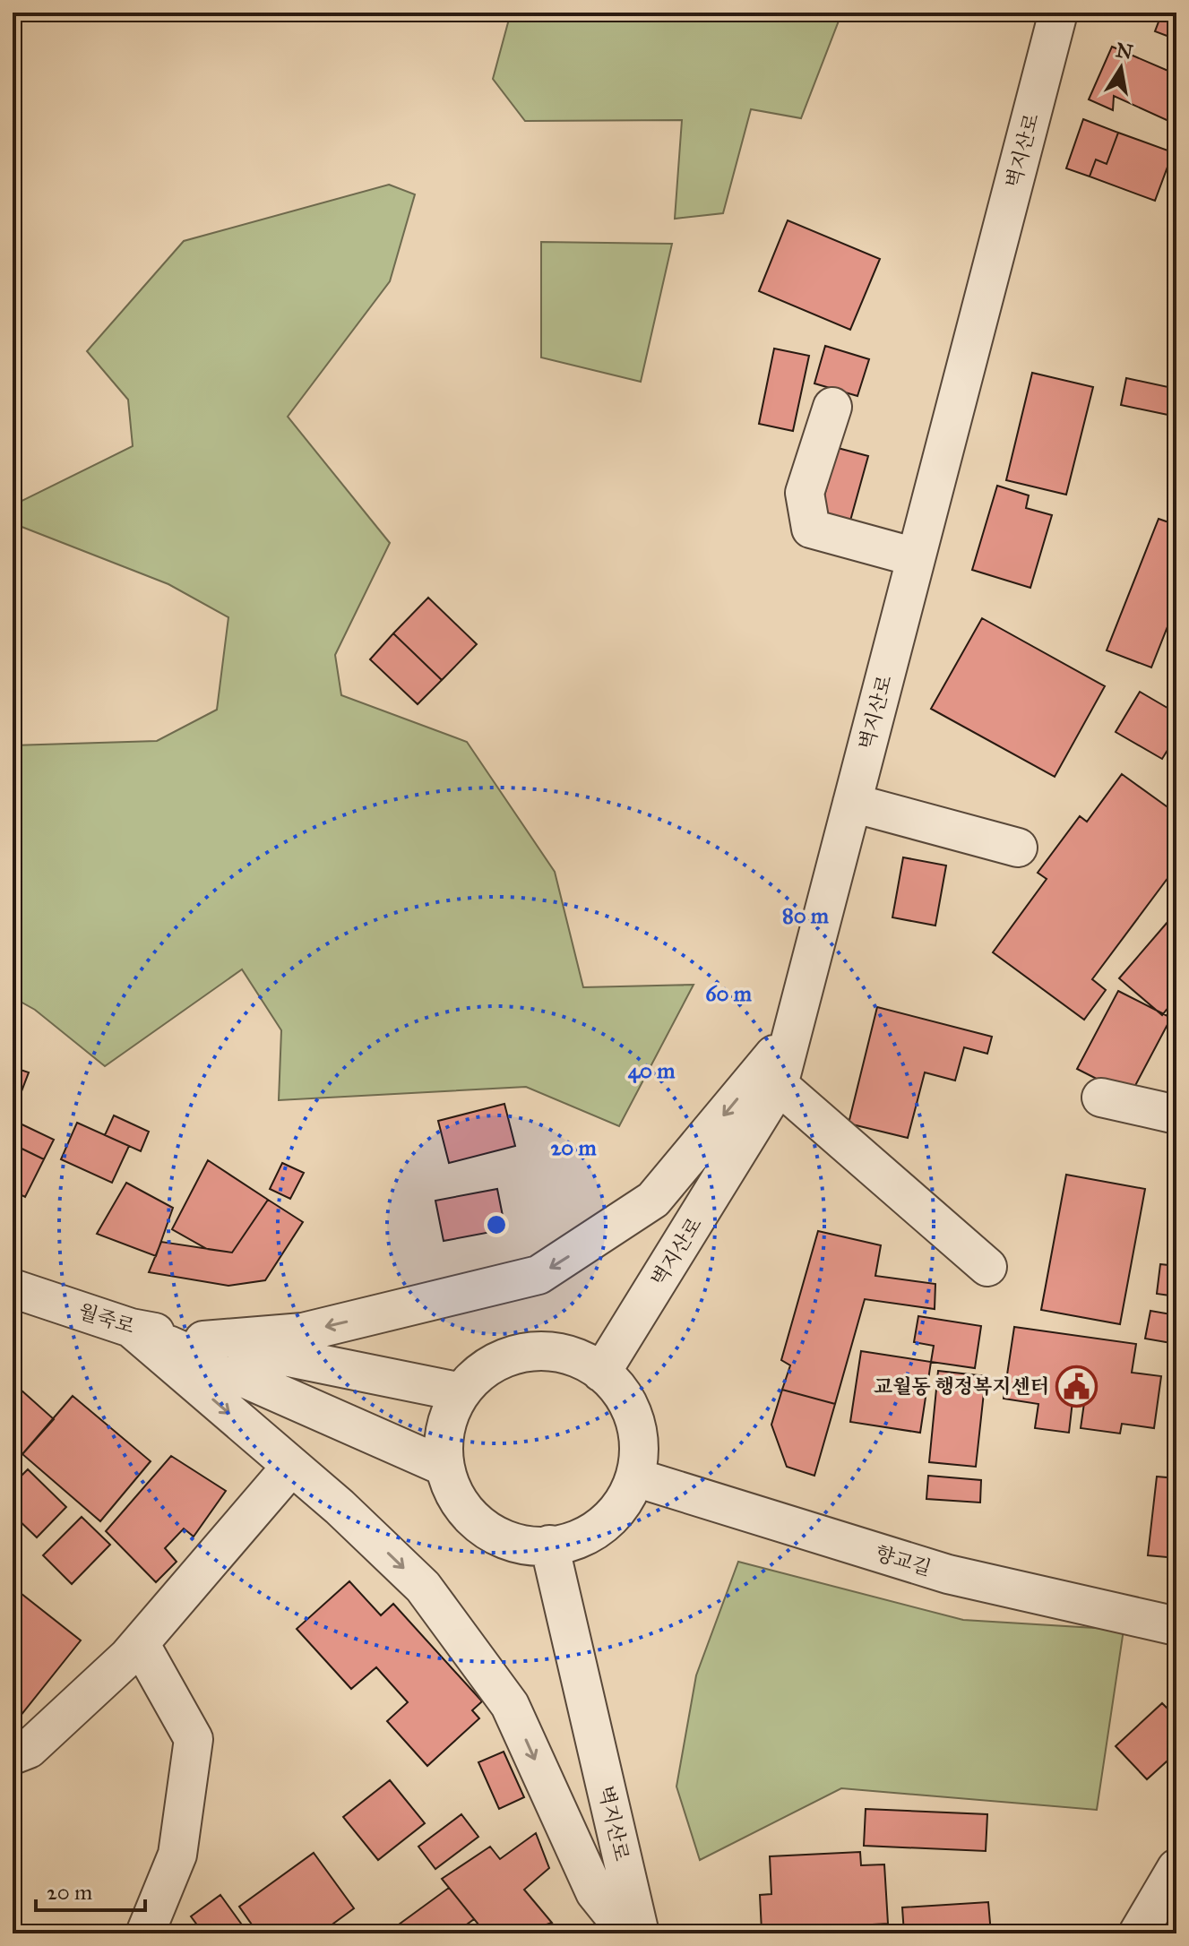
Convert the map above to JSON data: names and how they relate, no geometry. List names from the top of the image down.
{
  "streets": {
    "street": ["벽지산로", "월죽로", "향교길"]
  },
  "crossings": [
    ["벽지산로", "향교길"]
  ],
  "places": {
    "public building": ["교월동 행정복지센터"]
  },
  "scale_bar": "20 m",
  "north": "top",
  "rings": [
    "80 m",
    "60 m",
    "40 m",
    "20 m"
  ]
}
